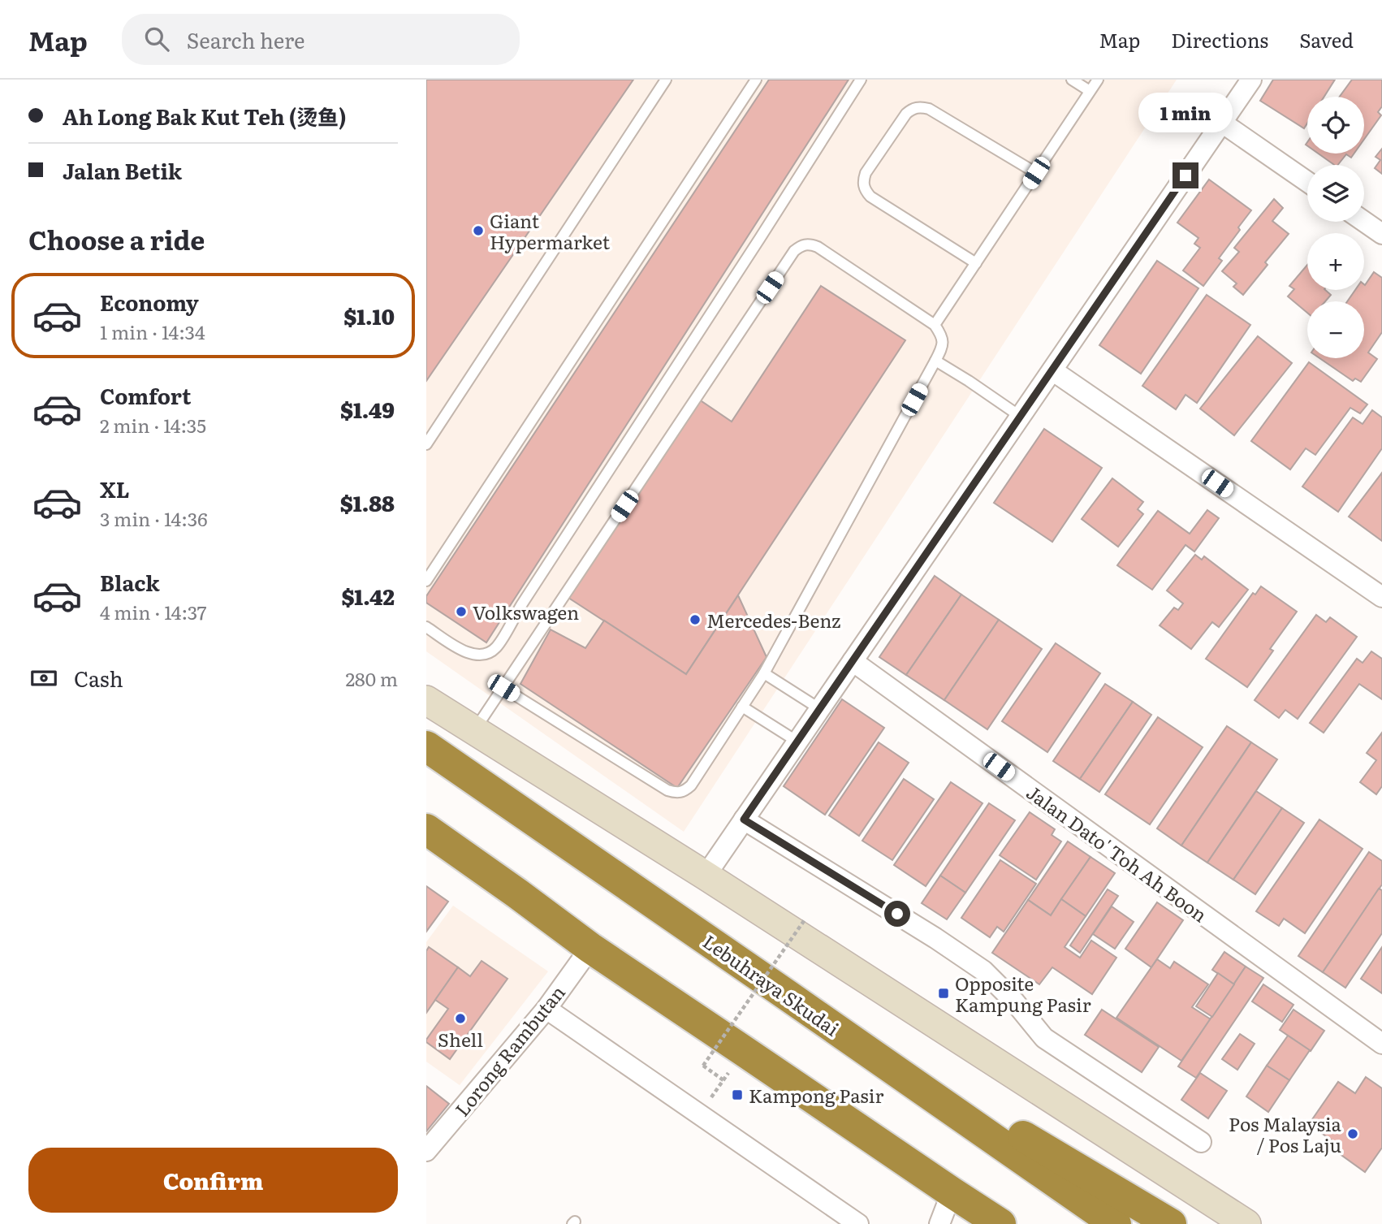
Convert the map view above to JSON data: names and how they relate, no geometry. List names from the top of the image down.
{
  "streets": {
    "highway": ["Lebuhraya Skudai"],
    "street": ["Jalan Dato' Toh Ah Boon", "Lorong Rambutan"]
  },
  "places": {
    "other": [
      "Giant Hypermarket",
      "Volkswagen",
      "Mercedes-Benz",
      "Shell",
      "Pos Malaysia / Pos Laju"
    ],
    "transit": ["Opposite Kampung Pasir", "Kampong Pasir"]
  },
  "page": {
    "header": "Map",
    "search": "Search here",
    "nav": ["Map", "Directions", "Saved"],
    "banner": ["Ah Long Bak Kut Teh (烫鱼)", "Jalan Betik"],
    "bubble": "1 min",
    "map_buttons": ["+", "−"],
    "heading": "Choose a ride",
    "list": [
      {
        "name": "Economy",
        "note": "1 min · 14:34",
        "value": "$1.10"
      },
      {
        "name": "Comfort",
        "note": "2 min · 14:35",
        "value": "$1.49"
      },
      {
        "name": "XL",
        "note": "3 min · 14:36",
        "value": "$1.88"
      },
      {
        "name": "Black",
        "note": "4 min · 14:37",
        "value": "$1.42"
      }
    ],
    "pay": ["Cash", "280 m"],
    "buttons": "Confirm"
  }
}
